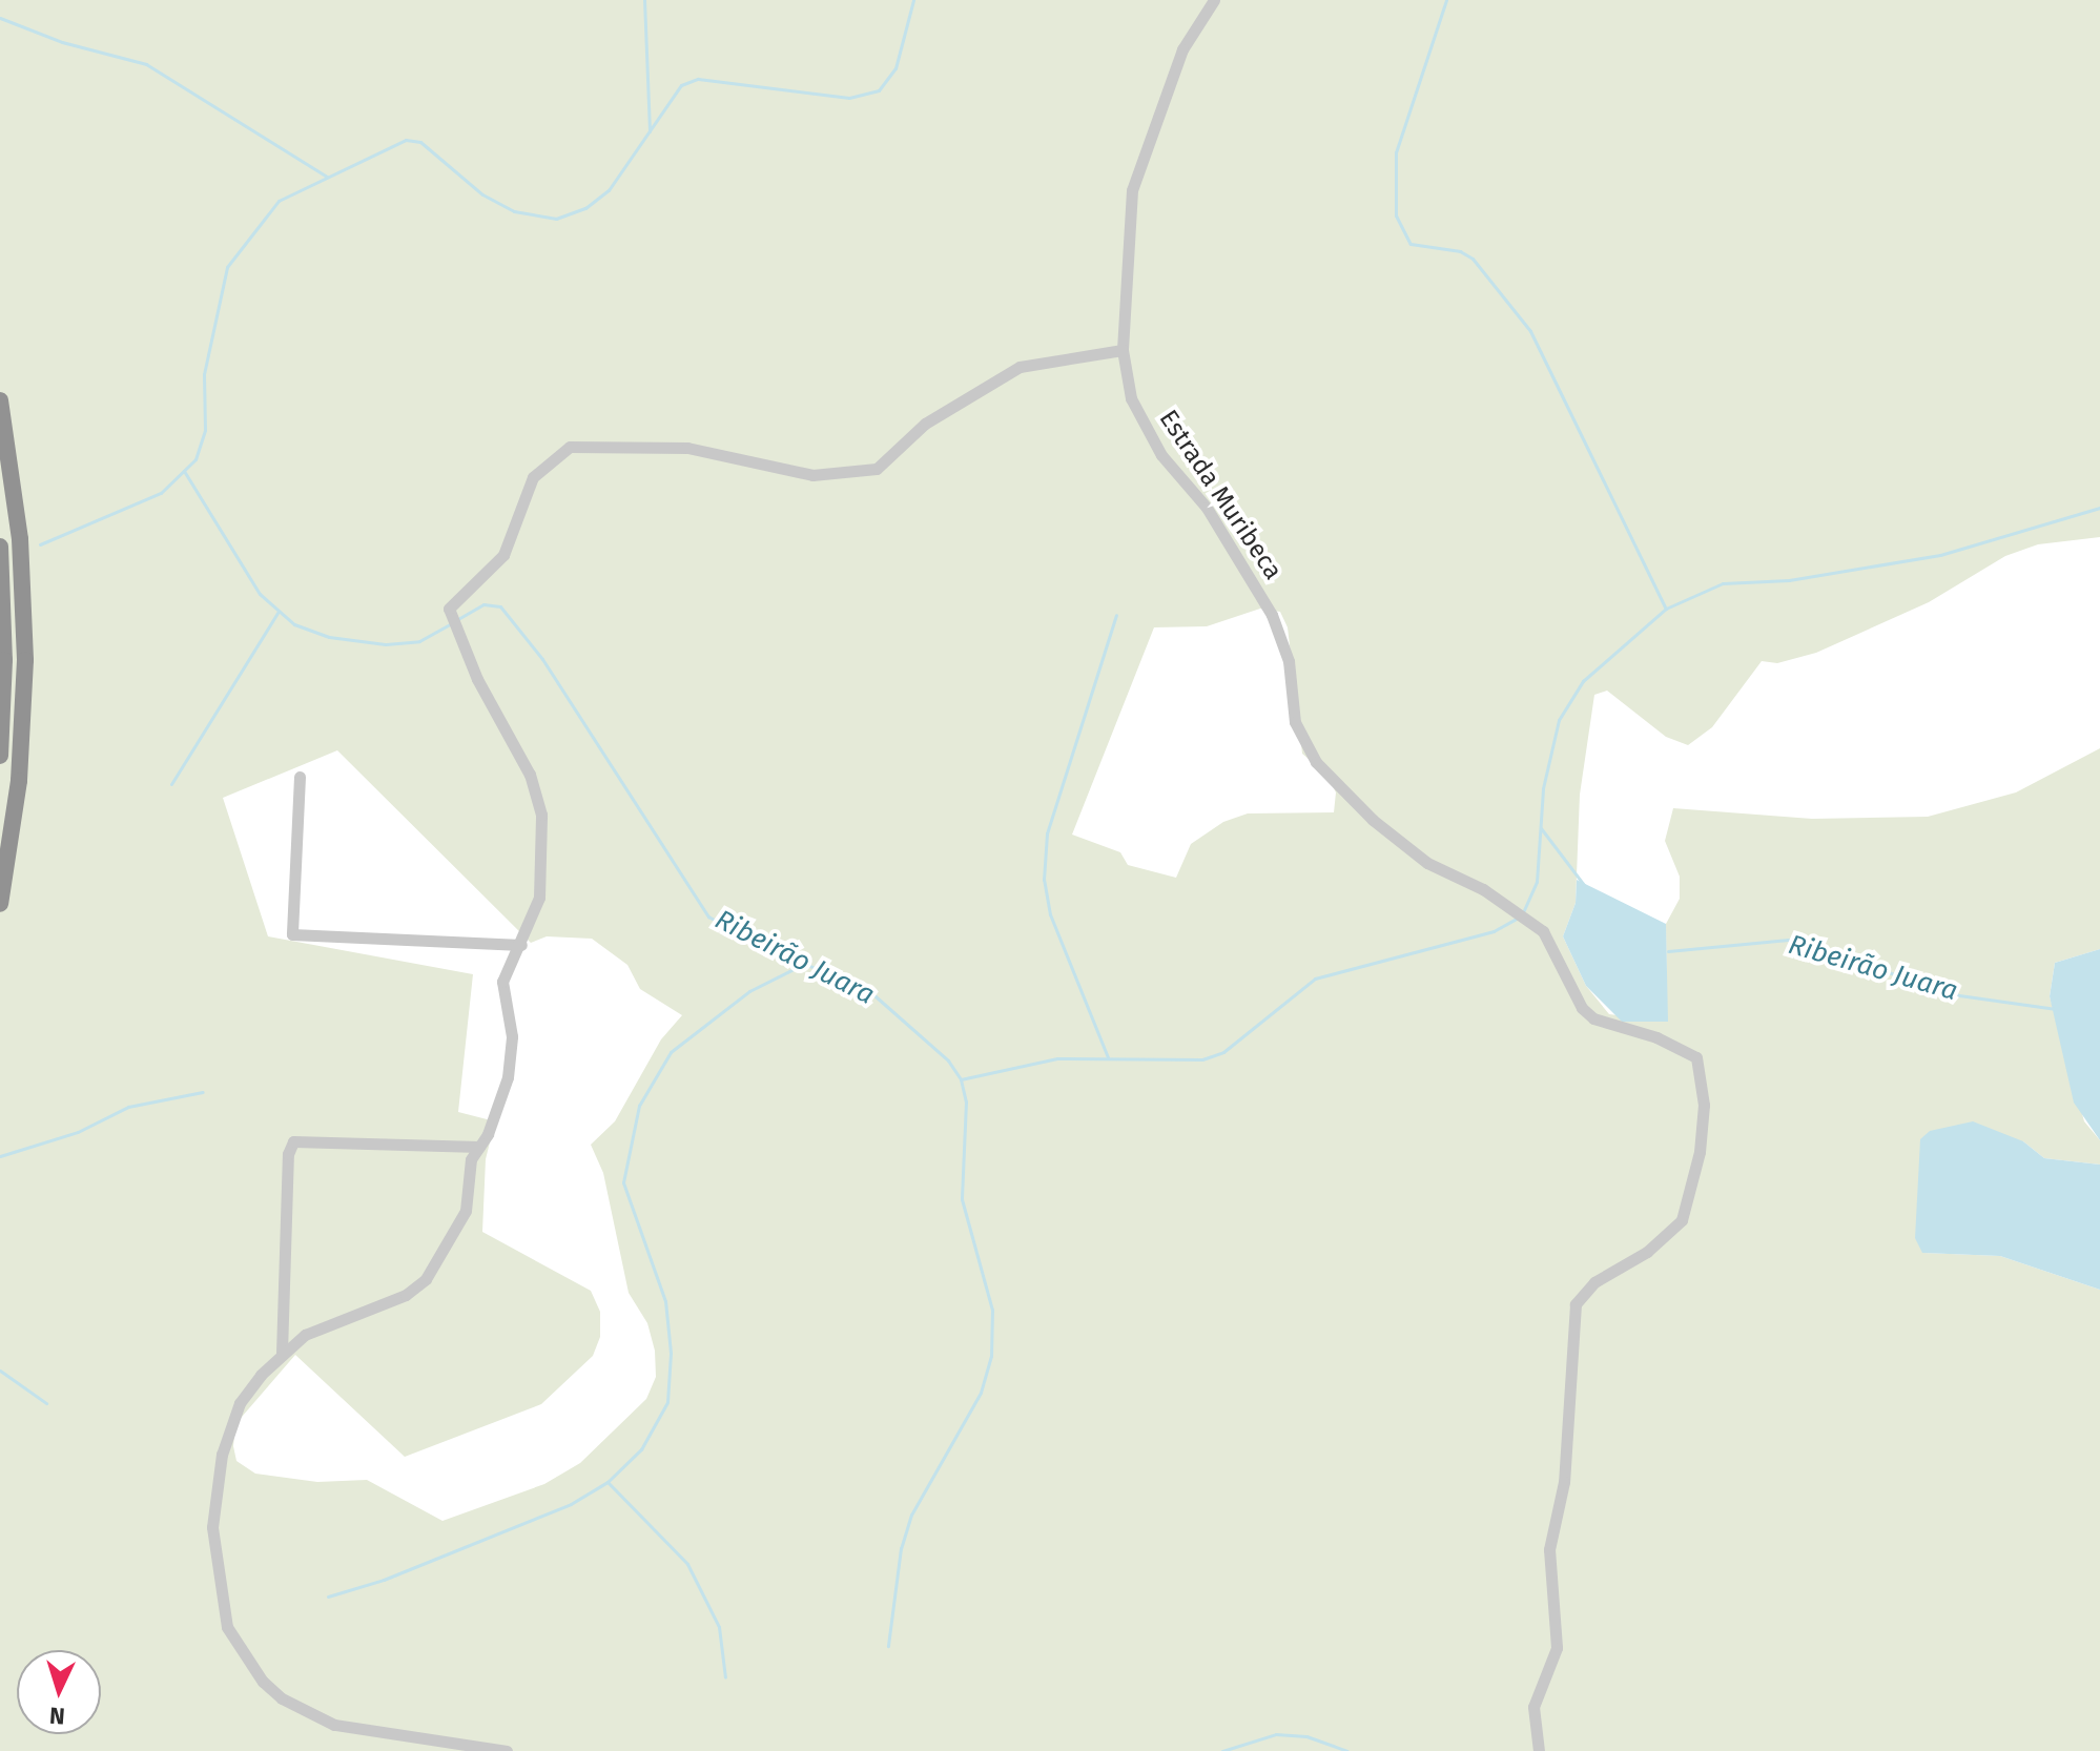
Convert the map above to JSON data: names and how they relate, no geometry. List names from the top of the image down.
{
  "streets": {
    "street": ["Estrada Muribeca"]
  },
  "water": ["Ribeirão Juara"],
  "north": "bottom"
}
